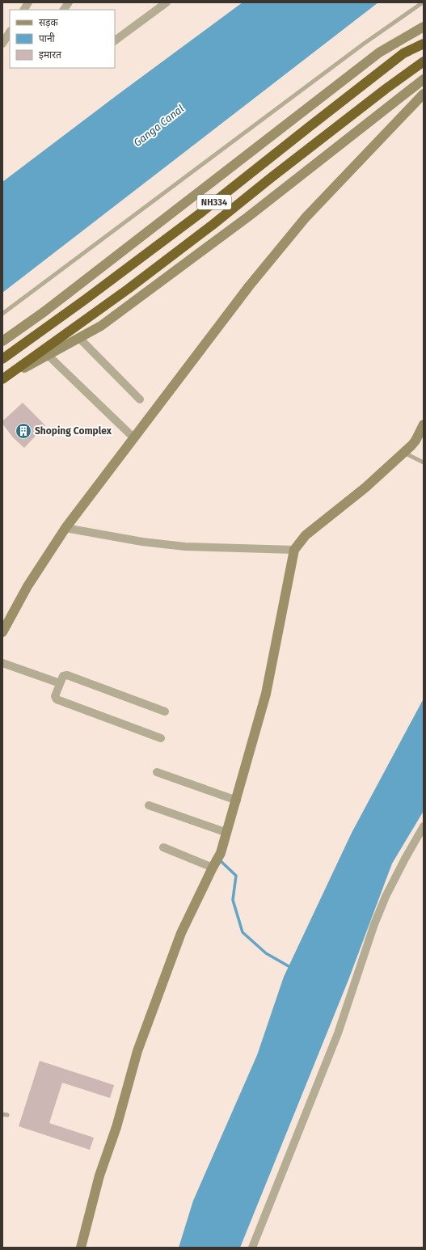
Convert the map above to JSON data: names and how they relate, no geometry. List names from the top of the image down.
{
  "streets": {
    "highway": ["NH334"]
  },
  "water": ["Ganga Canal"],
  "places": {
    "building": ["Shoping Complex"]
  },
  "legend": ["सड़क", "पानी", "इमारत"]
}
